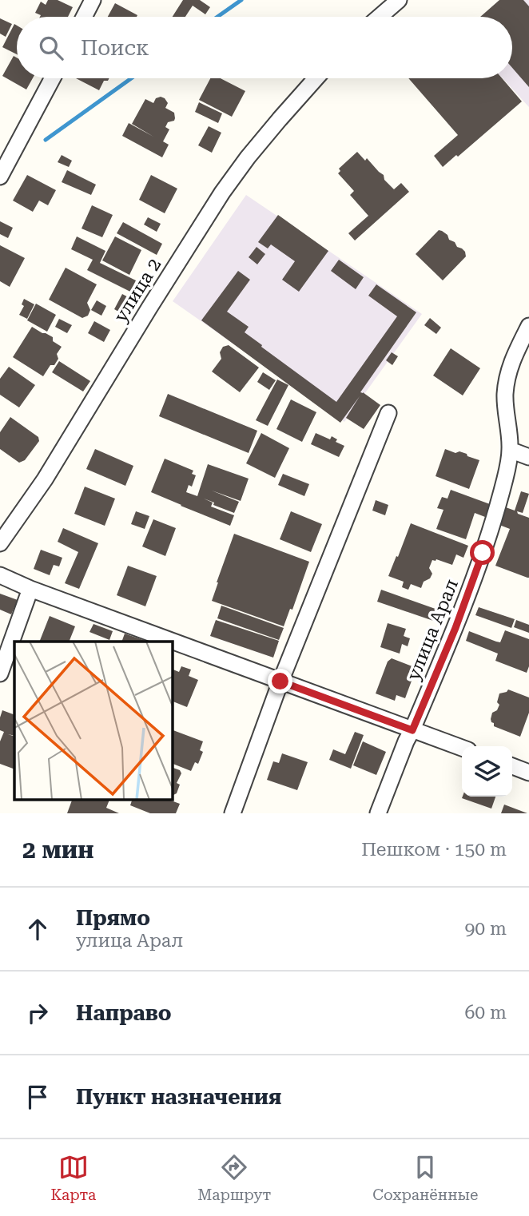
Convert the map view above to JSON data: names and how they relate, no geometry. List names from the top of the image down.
{
  "streets": {
    "street": ["улица 2", "улица Арал"]
  },
  "page": {
    "search": "Поиск",
    "heading": ["2 мин", "Пешком · 150 m"],
    "list": [
      ["Прямо", "улица Арал", "90 m"],
      ["Направо", "60 m"],
      "Пункт назначения"
    ],
    "nav": ["Карта", "Маршрут", "Сохранённые"]
  }
}
